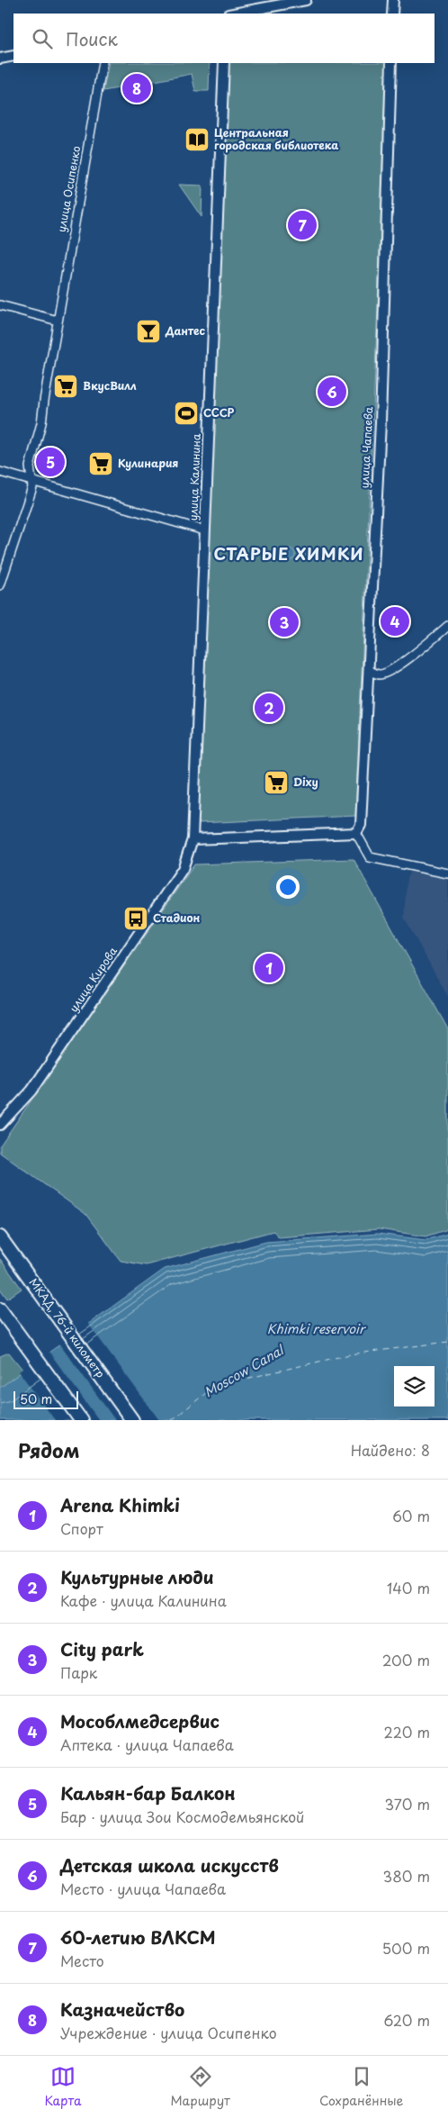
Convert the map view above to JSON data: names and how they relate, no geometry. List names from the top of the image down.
{
  "streets": {
    "highway": ["МКАД, 76-й километр"],
    "street": [
      "улица Осипенко",
      "улица Чапаева",
      "улица Калинина",
      "улица Кирова"
    ]
  },
  "crossings": [
    ["улица Калинина", "улица Кирова"]
  ],
  "districts": ["СТАРЫЕ ХИМКИ"],
  "water": ["Khimki reservoir", "Moscow Canal"],
  "places": {
    "library": ["Центральная городская библиотека"],
    "bar": ["Дантес"],
    "supermarket": ["ВкусВилл", "Кулинария", "Dixy"],
    "sports": ["СССР"],
    "bus stop": ["Стадион"]
  },
  "scale_bar": "50 m",
  "page": {
    "search": "Поиск",
    "pins": [
      "8",
      "7",
      "6",
      "5",
      "4",
      "3",
      "2",
      "1"
    ],
    "scale": "50 m",
    "heading": ["Рядом", "Найдено: 8"],
    "list": [
      {
        "mark": "1",
        "name": "Arena Khimki",
        "note": "Спорт",
        "value": "60 m"
      },
      {
        "mark": "2",
        "name": "Культурные люди",
        "note": "Кафе · улица Калинина",
        "value": "140 m"
      },
      {
        "mark": "3",
        "name": "City park",
        "note": "Парк",
        "value": "200 m"
      },
      {
        "mark": "4",
        "name": "Мособлмедсервис",
        "note": "Аптека · улица Чапаева",
        "value": "220 m"
      },
      {
        "mark": "5",
        "name": "Кальян-бар Балкон",
        "note": "Бар · улица Зои Космодемьянской",
        "value": "370 m"
      },
      {
        "mark": "6",
        "name": "Детская школа искусств",
        "note": "Место · улица Чапаева",
        "value": "380 m"
      },
      {
        "mark": "7",
        "name": "60-летию ВЛКСМ",
        "note": "Место",
        "value": "500 m"
      },
      {
        "mark": "8",
        "name": "Казначейство",
        "note": "Учреждение · улица Осипенко",
        "value": "620 m"
      }
    ],
    "nav": ["Карта", "Маршрут", "Сохранённые"]
  }
}
